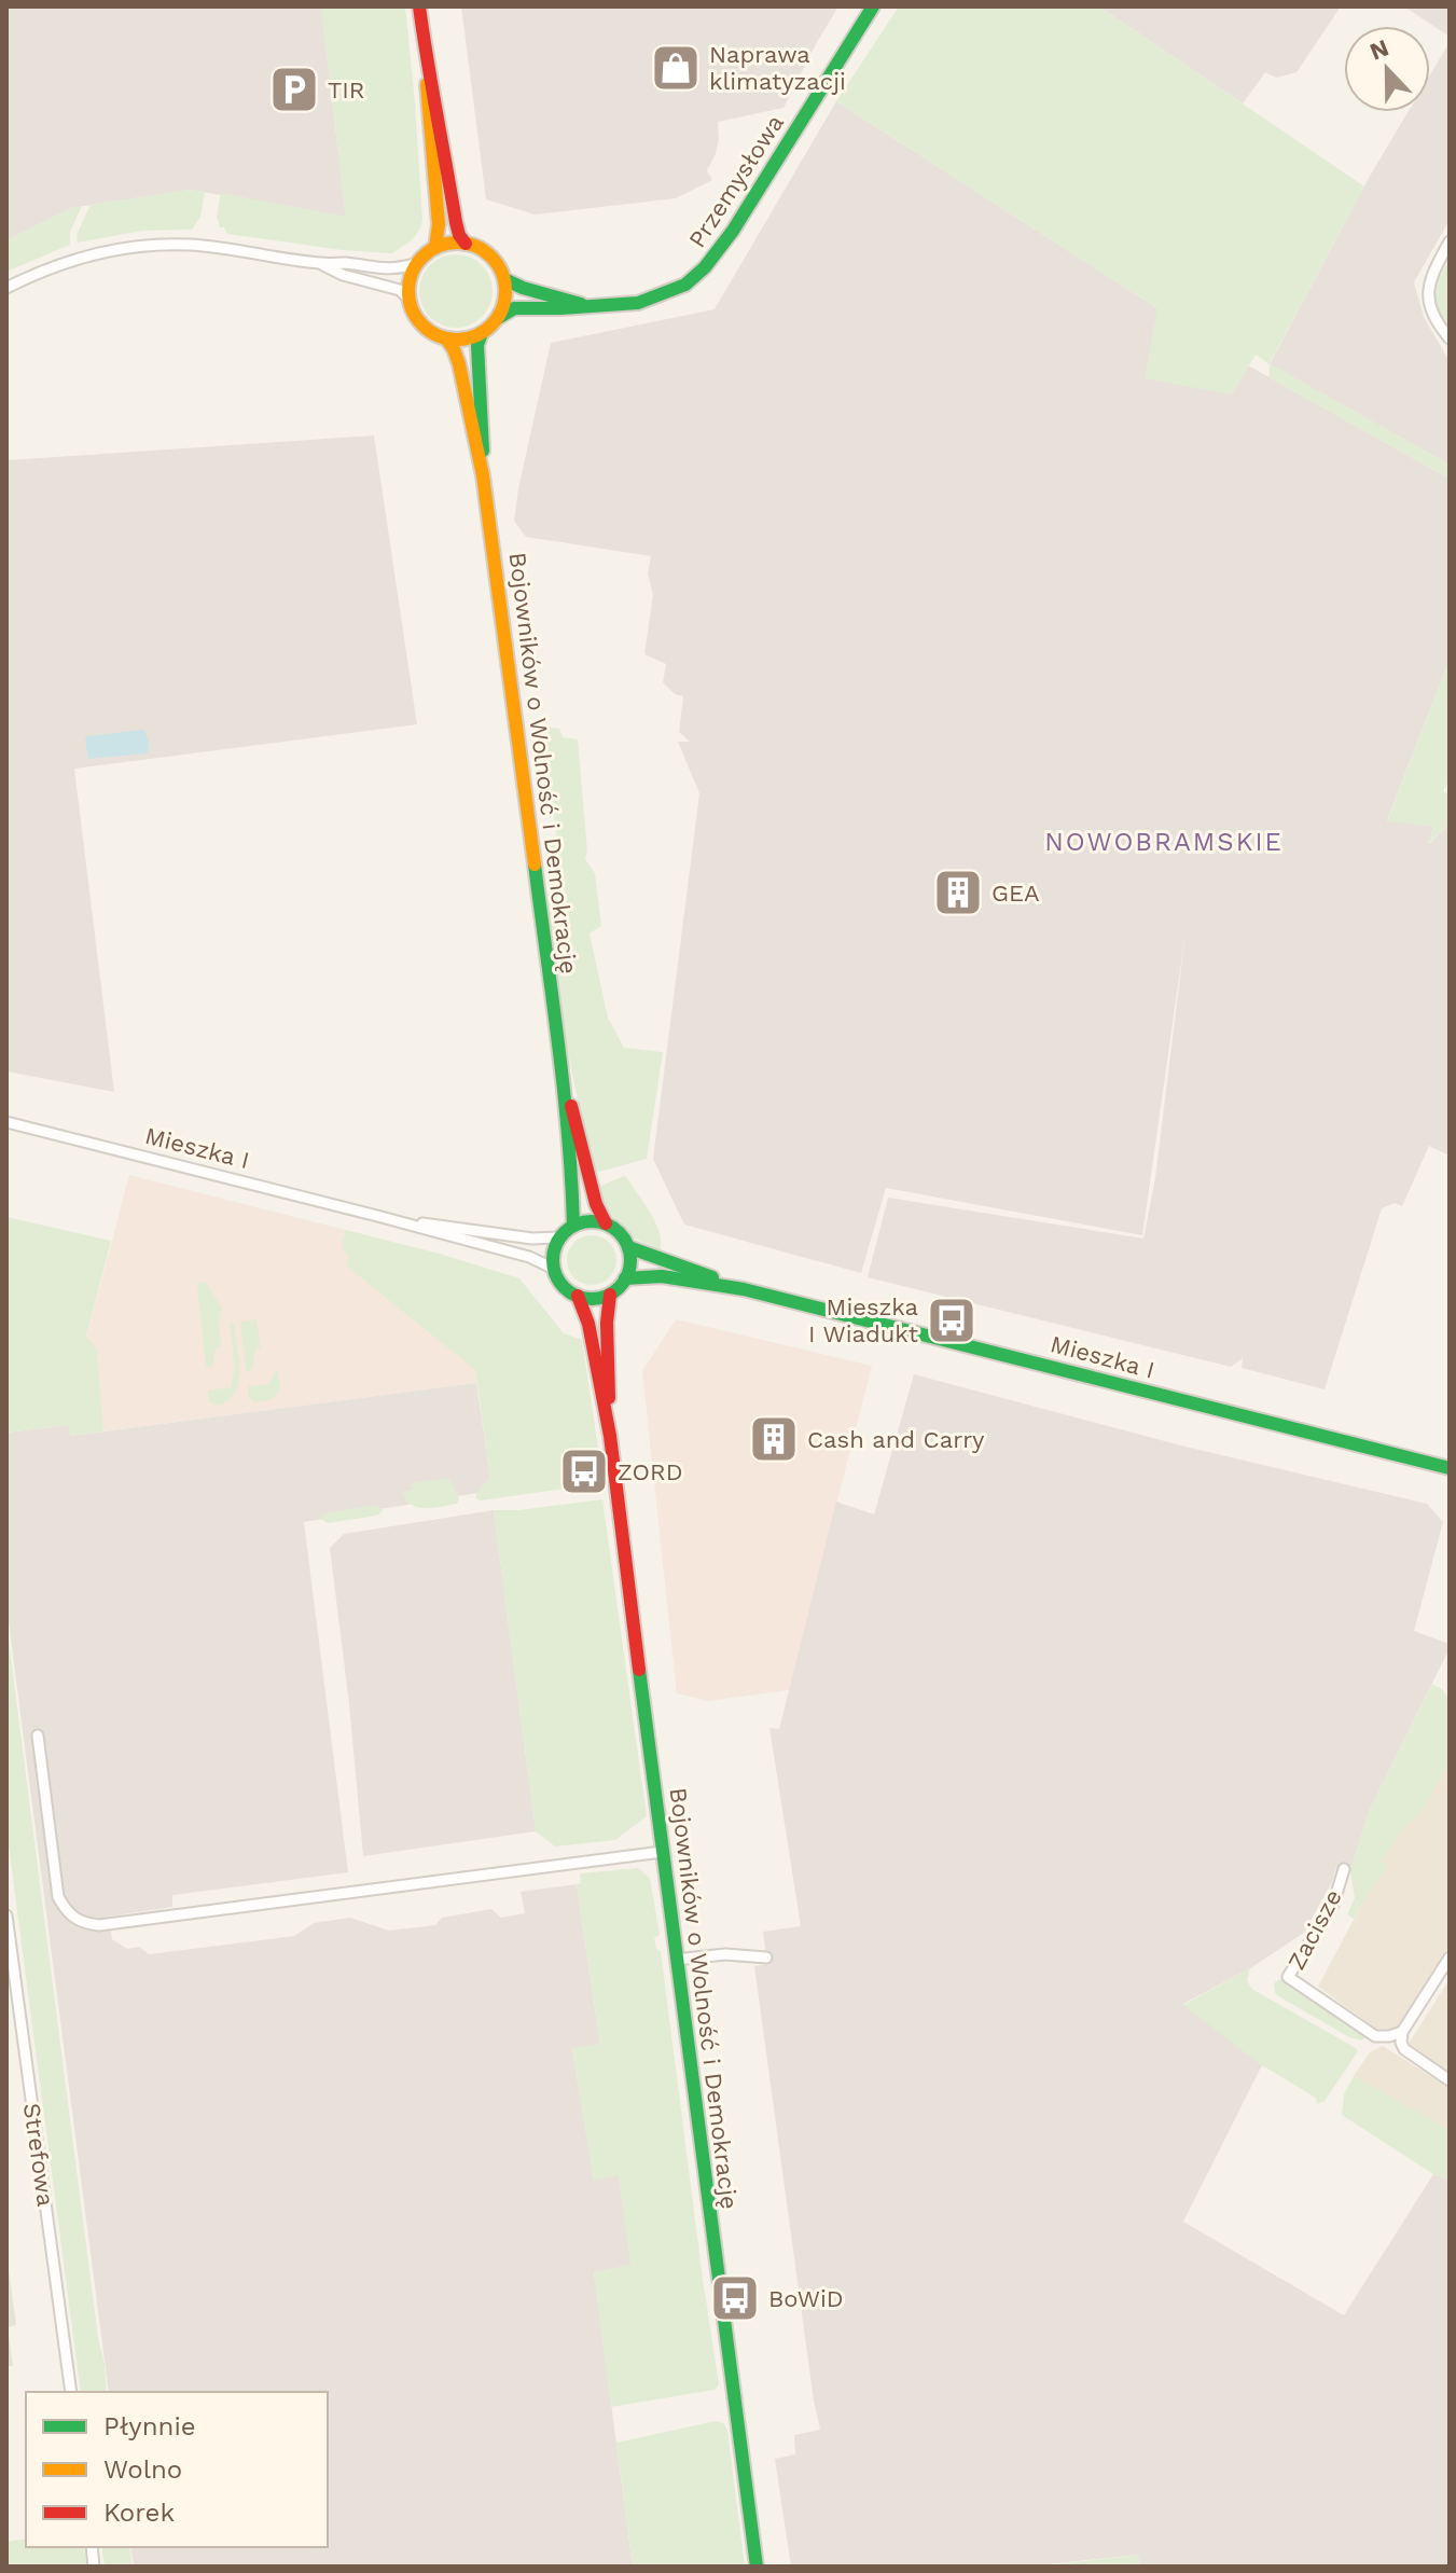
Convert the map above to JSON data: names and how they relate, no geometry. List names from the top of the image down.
{
  "streets": {
    "main road": ["Przemysłowa", "Bojowników o Wolność i Demokrację", "Mieszka I"],
    "street": ["Zacisze", "Strefowa"]
  },
  "crossings": [
    ["Przemysłowa", "Bojowników o Wolność i Demokrację"],
    ["Bojowników o Wolność i Demokrację", "Mieszka I"]
  ],
  "districts": ["NOWOBRAMSKIE"],
  "places": {
    "shop": ["Naprawa klimatyzacji"],
    "parking": ["TIR"],
    "building": ["GEA", "Cash and Carry"],
    "bus stop": ["Mieszka I Wiadukt", "ZORD", "BoWiD"]
  },
  "legend": ["Płynnie", "Wolno", "Korek"],
  "north": "top"
}
